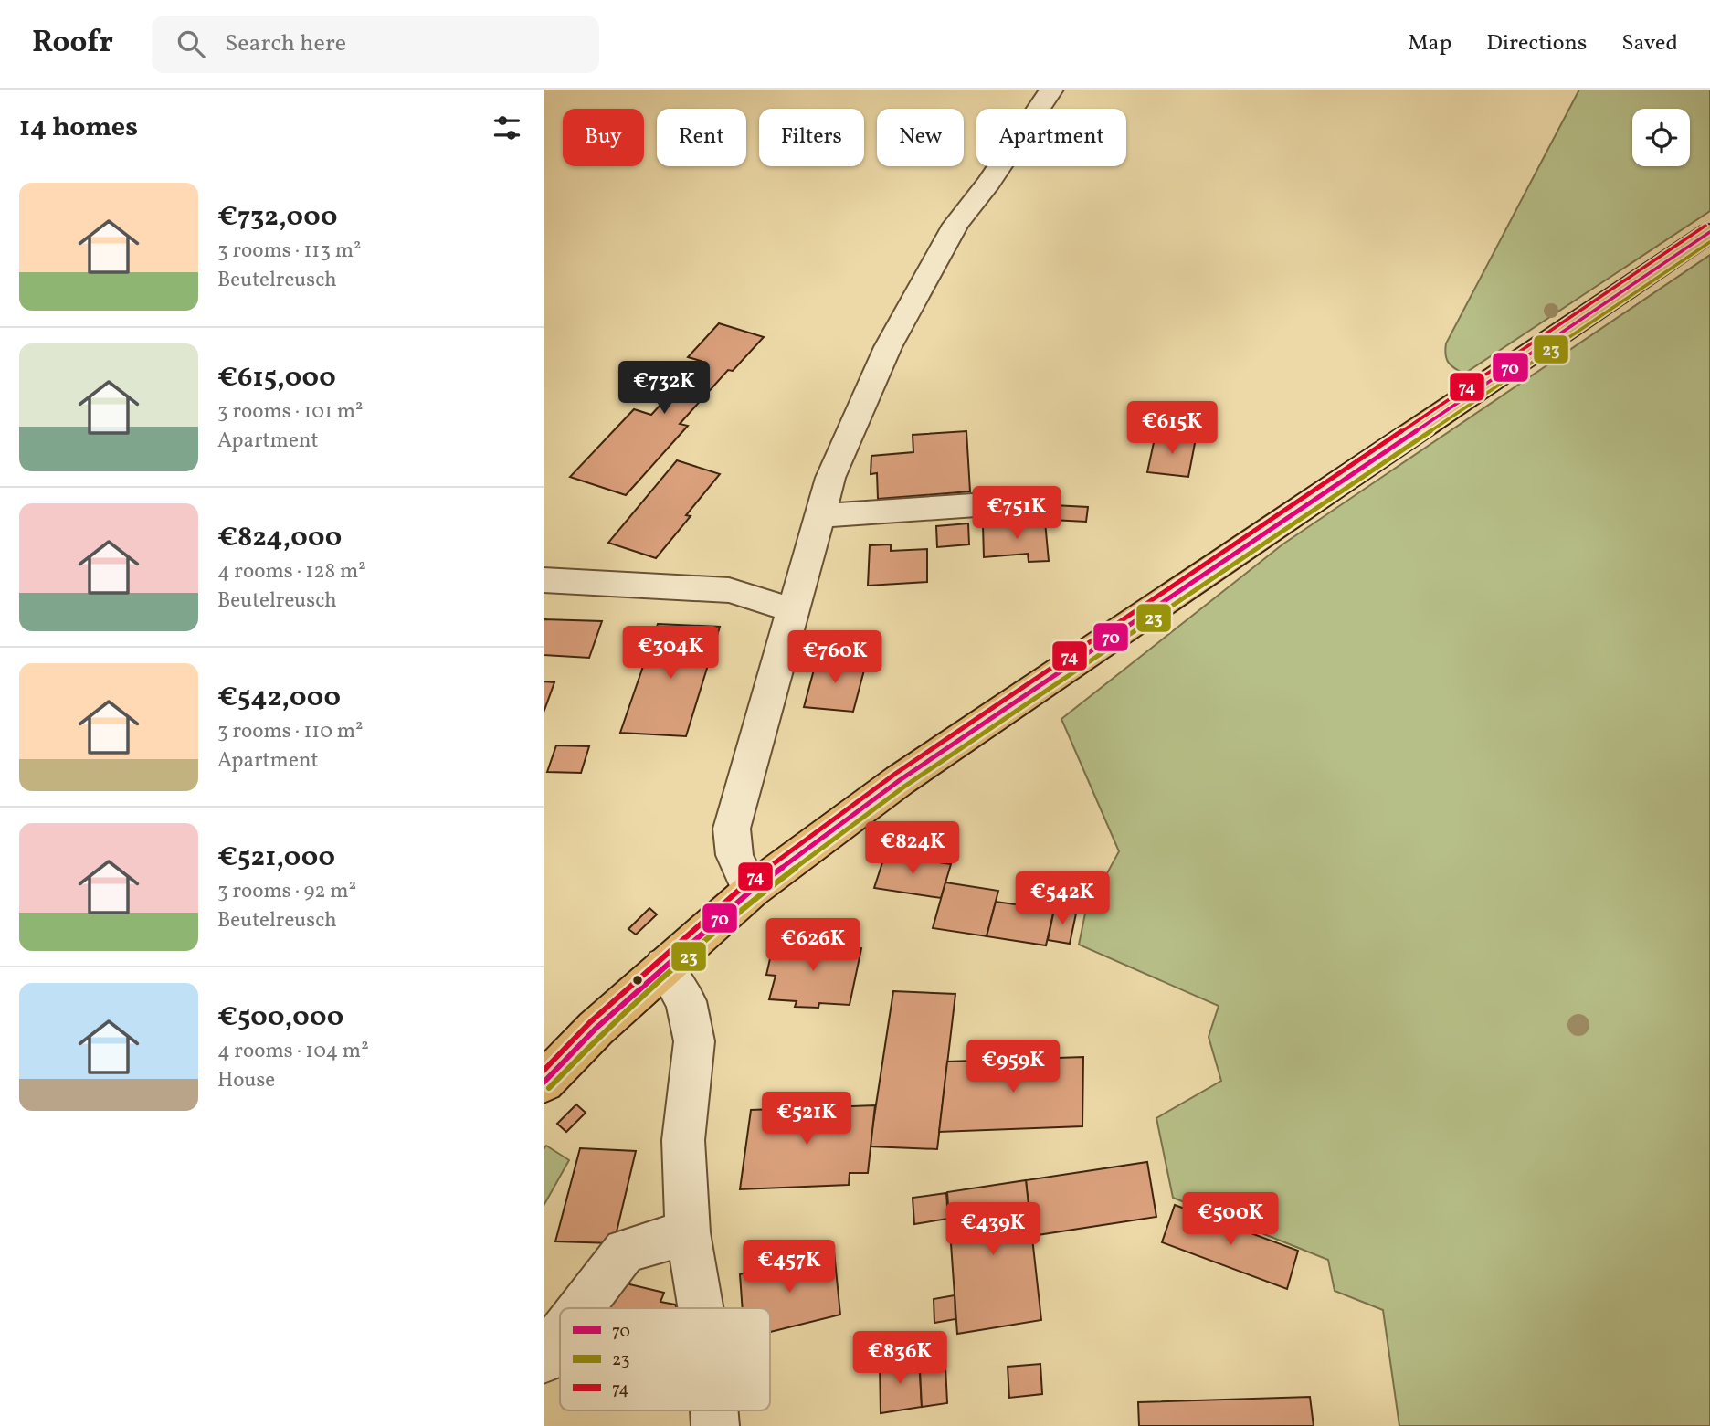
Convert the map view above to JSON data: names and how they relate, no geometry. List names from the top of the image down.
{
  "lines": ["transit line 74", "transit line 70", "transit line 23"],
  "legend": ["70", "23", "74"],
  "page": {
    "header": "Roofr",
    "search": "Search here",
    "nav": ["Map", "Directions", "Saved"],
    "heading": "14 homes",
    "chip": [
      "Buy",
      "Rent",
      "Filters",
      "New",
      "Apartment"
    ],
    "list": [
      {
        "name": "€732,000",
        "note": "3 rooms · 113 m² · Beutelreusch"
      },
      {
        "name": "€615,000",
        "note": "3 rooms · 101 m² · Apartment"
      },
      {
        "name": "€824,000",
        "note": "4 rooms · 128 m² · Beutelreusch"
      },
      {
        "name": "€542,000",
        "note": "3 rooms · 110 m² · Apartment"
      },
      {
        "name": "€521,000",
        "note": "3 rooms · 92 m² · Beutelreusch"
      },
      {
        "name": "€500,000",
        "note": "4 rooms · 104 m² · House"
      }
    ],
    "price": [
      "€732K",
      "€615K",
      "€751K",
      "€304K",
      "€760K",
      "€824K",
      "€542K",
      "€626K",
      "€959K",
      "€521K",
      "€500K",
      "€439K",
      "€457K",
      "€836K"
    ]
  }
}
